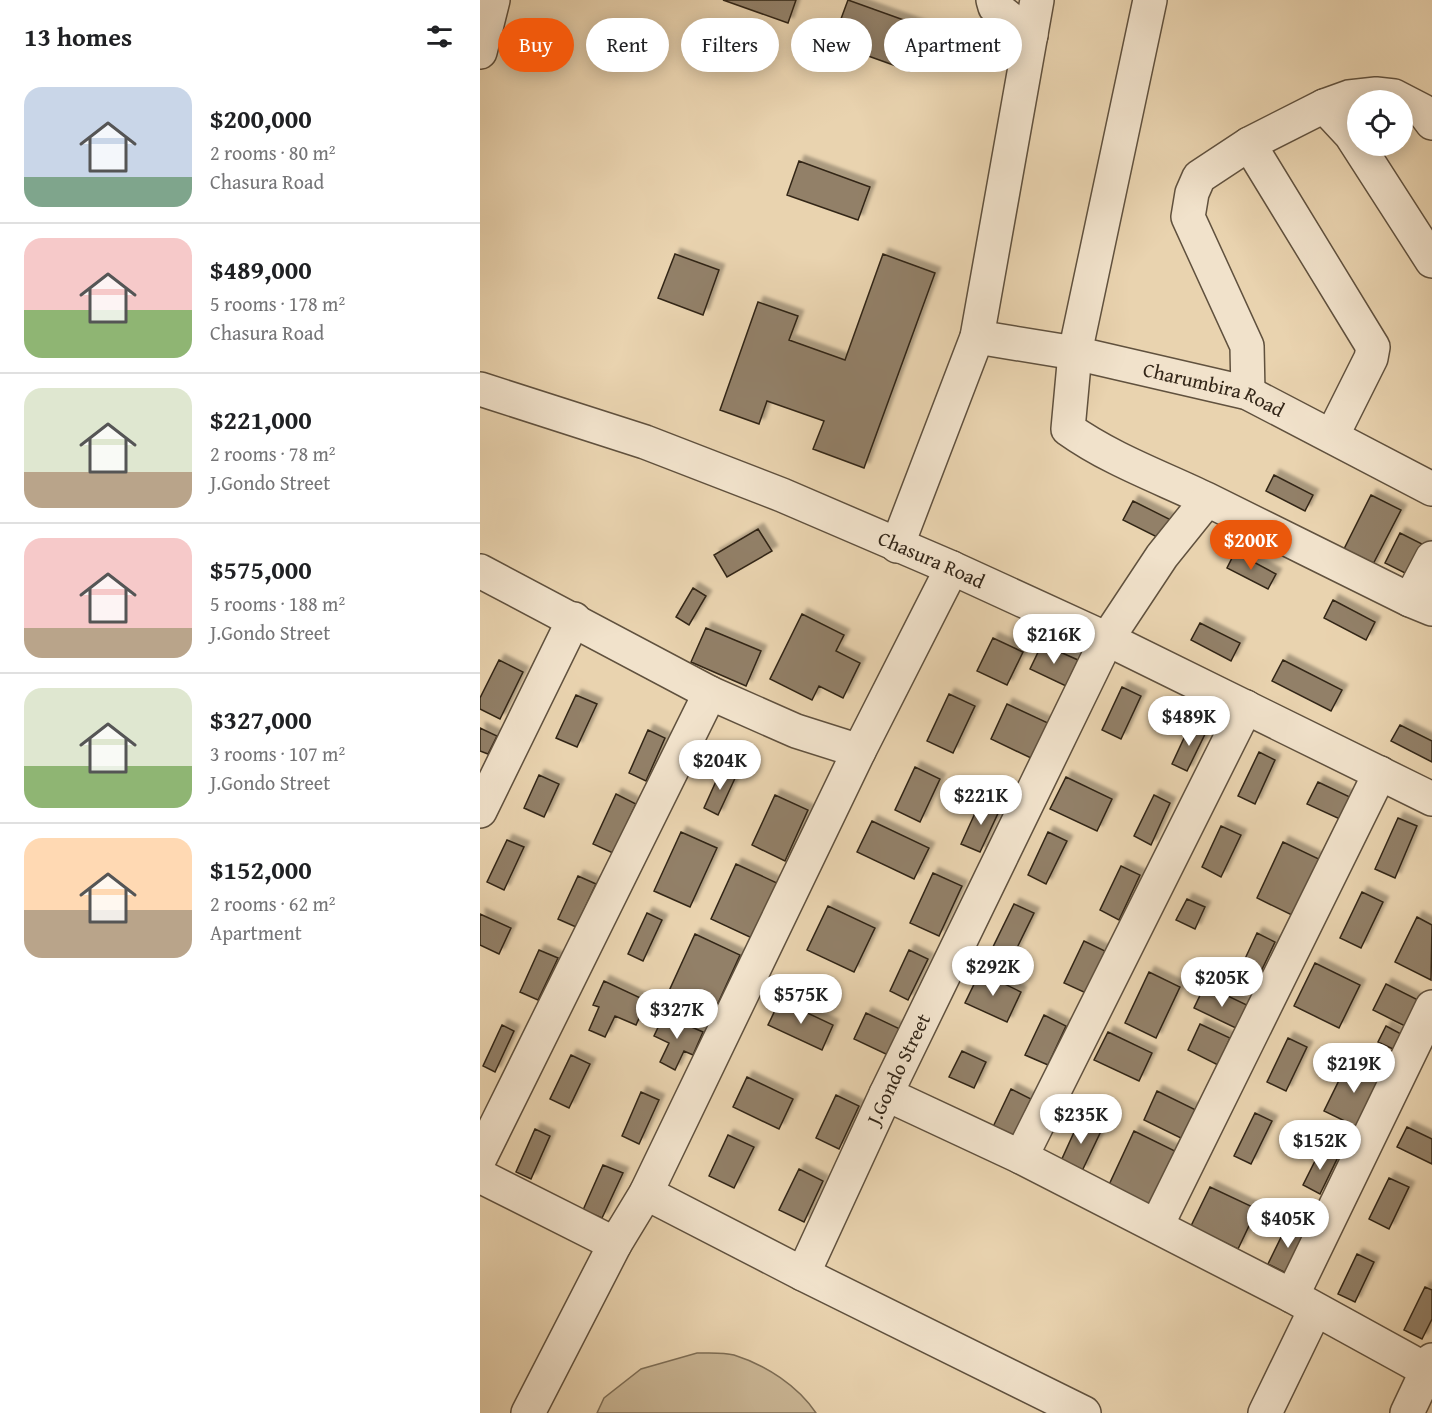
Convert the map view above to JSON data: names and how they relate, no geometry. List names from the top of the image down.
{
  "streets": {
    "street": ["Charumbira Road", "Chasura Road", "J.Gondo Street"]
  },
  "crossings": [
    ["Chasura Road", "J.Gondo Street"]
  ],
  "page": {
    "heading": "13 homes",
    "chip": [
      "Buy",
      "Rent",
      "Filters",
      "New",
      "Apartment"
    ],
    "list": [
      {
        "name": "$200,000",
        "note": "2 rooms · 80 m² · Chasura Road"
      },
      {
        "name": "$489,000",
        "note": "5 rooms · 178 m² · Chasura Road"
      },
      {
        "name": "$221,000",
        "note": "2 rooms · 78 m² · J.Gondo Street"
      },
      {
        "name": "$575,000",
        "note": "5 rooms · 188 m² · J.Gondo Street"
      },
      {
        "name": "$327,000",
        "note": "3 rooms · 107 m² · J.Gondo Street"
      },
      {
        "name": "$152,000",
        "note": "2 rooms · 62 m² · Apartment"
      }
    ],
    "price": [
      "$200K",
      "$216K",
      "$489K",
      "$204K",
      "$221K",
      "$292K",
      "$205K",
      "$575K",
      "$327K",
      "$219K",
      "$235K",
      "$152K",
      "$405K"
    ]
  }
}
